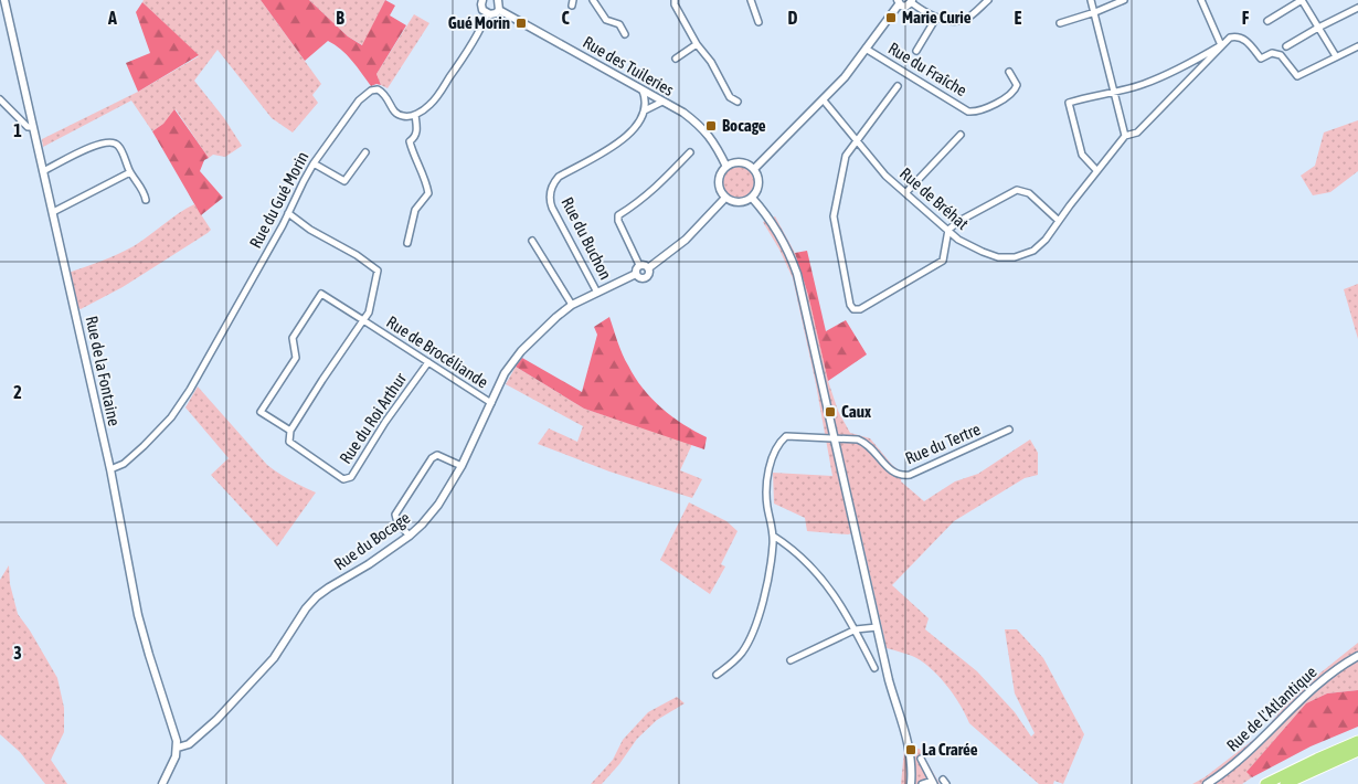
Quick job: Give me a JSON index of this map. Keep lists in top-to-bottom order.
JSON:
{
  "streets": {
    "street": [
      "Rue des Tuileries",
      "Rue du Fraîche",
      "Rue de Bréhat",
      "Rue du Gué Morin",
      "Rue du Buchon",
      "Rue de Brocéliande",
      "Rue de la Fontaine",
      "Rue du Roi Arthur",
      "Rue du Tertre",
      "Rue du Bocage",
      "Rue de l'Atlantique"
    ]
  },
  "crossings": [
    ["Rue des Tuileries", "Rue du Buchon"],
    ["Rue du Gué Morin", "Rue de Brocéliande"],
    ["Rue du Gué Morin", "Rue de la Fontaine"],
    ["Rue du Buchon", "Rue du Bocage"],
    ["Rue de Brocéliande", "Rue du Roi Arthur"],
    ["Rue de Brocéliande", "Rue du Bocage"],
    ["Rue de la Fontaine", "Rue du Bocage"]
  ],
  "places": {
    "transit": [
      "Marie Curie",
      "Gué Morin",
      "Bocage",
      "Caux",
      "La Crarée"
    ]
  },
  "grid": {
    "columns": [
      "A",
      "B",
      "C",
      "D",
      "E",
      "F"
    ],
    "rows": ["1", "2", "3"]
  }
}
